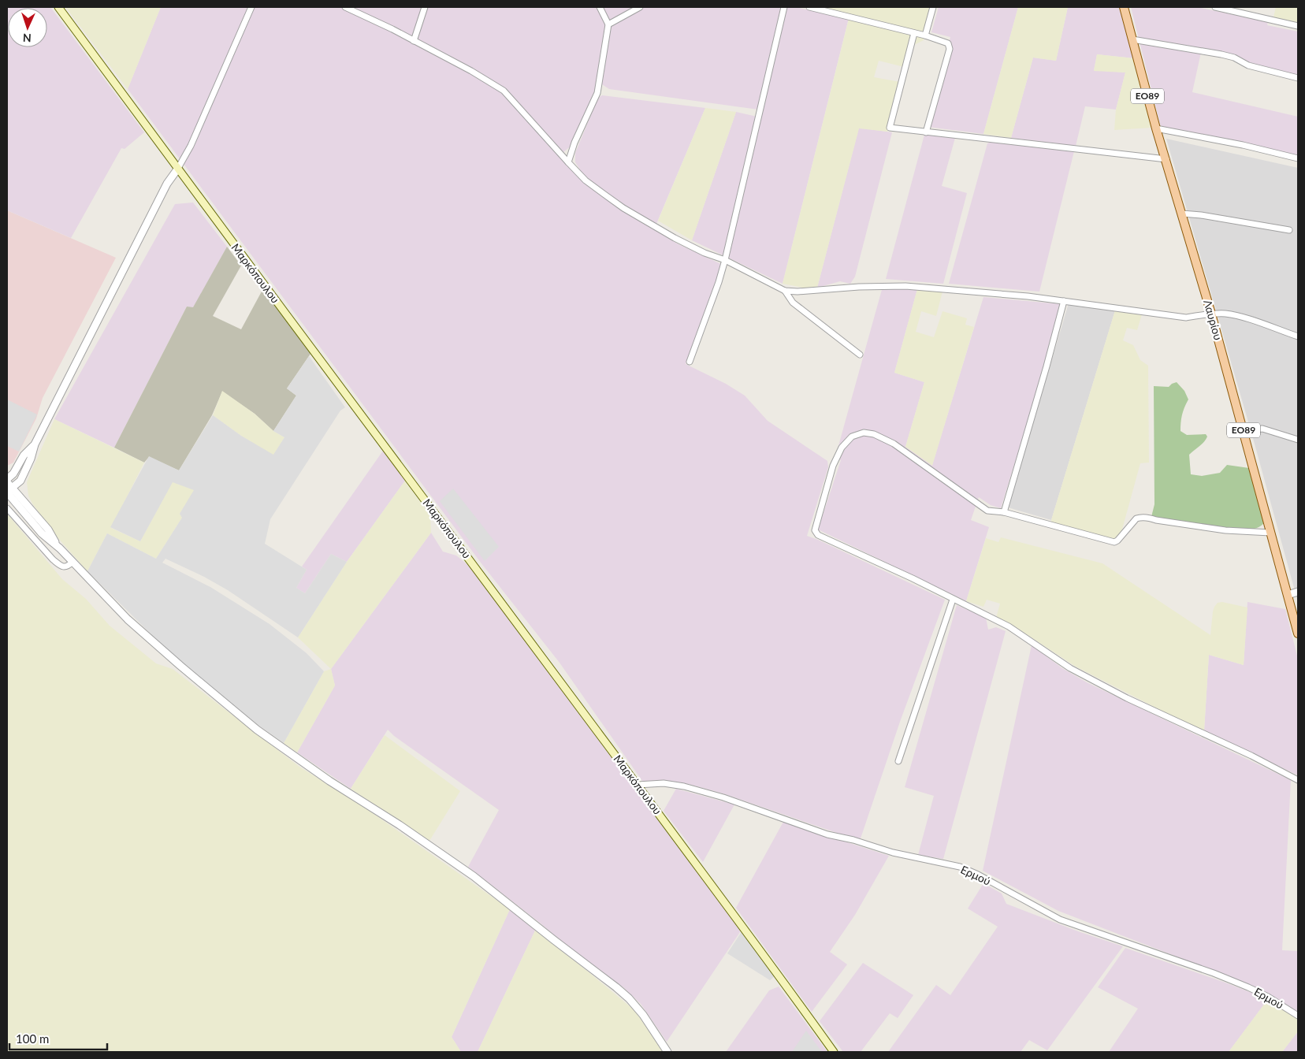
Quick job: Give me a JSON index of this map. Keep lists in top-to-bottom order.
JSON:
{
  "streets": {
    "main road": ["ΕΟ89", "Μαρκόπουλου", "Λαυρίου"],
    "street": ["Ερμού"]
  },
  "crossings": [
    ["Μαρκόπουλου", "Ερμού"]
  ],
  "scale_bar": "100 m",
  "north": "bottom"
}
